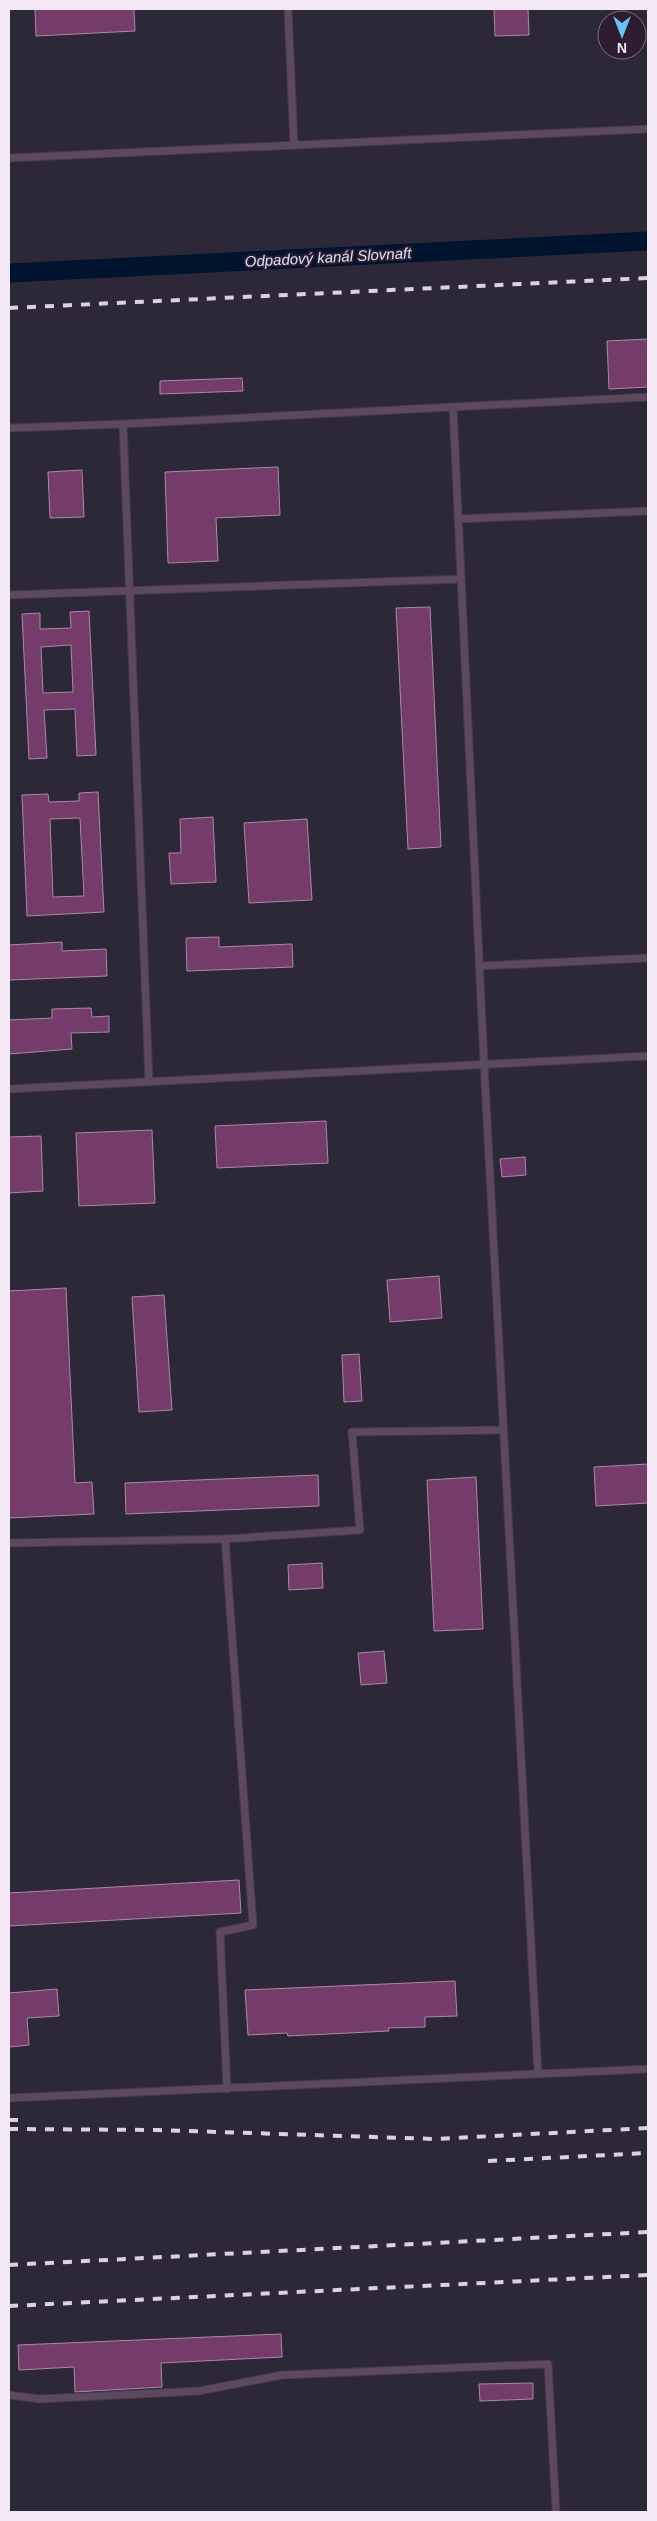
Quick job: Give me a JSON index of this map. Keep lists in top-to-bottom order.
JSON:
{
  "water": ["Odpadový kanál Slovnaft"],
  "north": "bottom"
}
